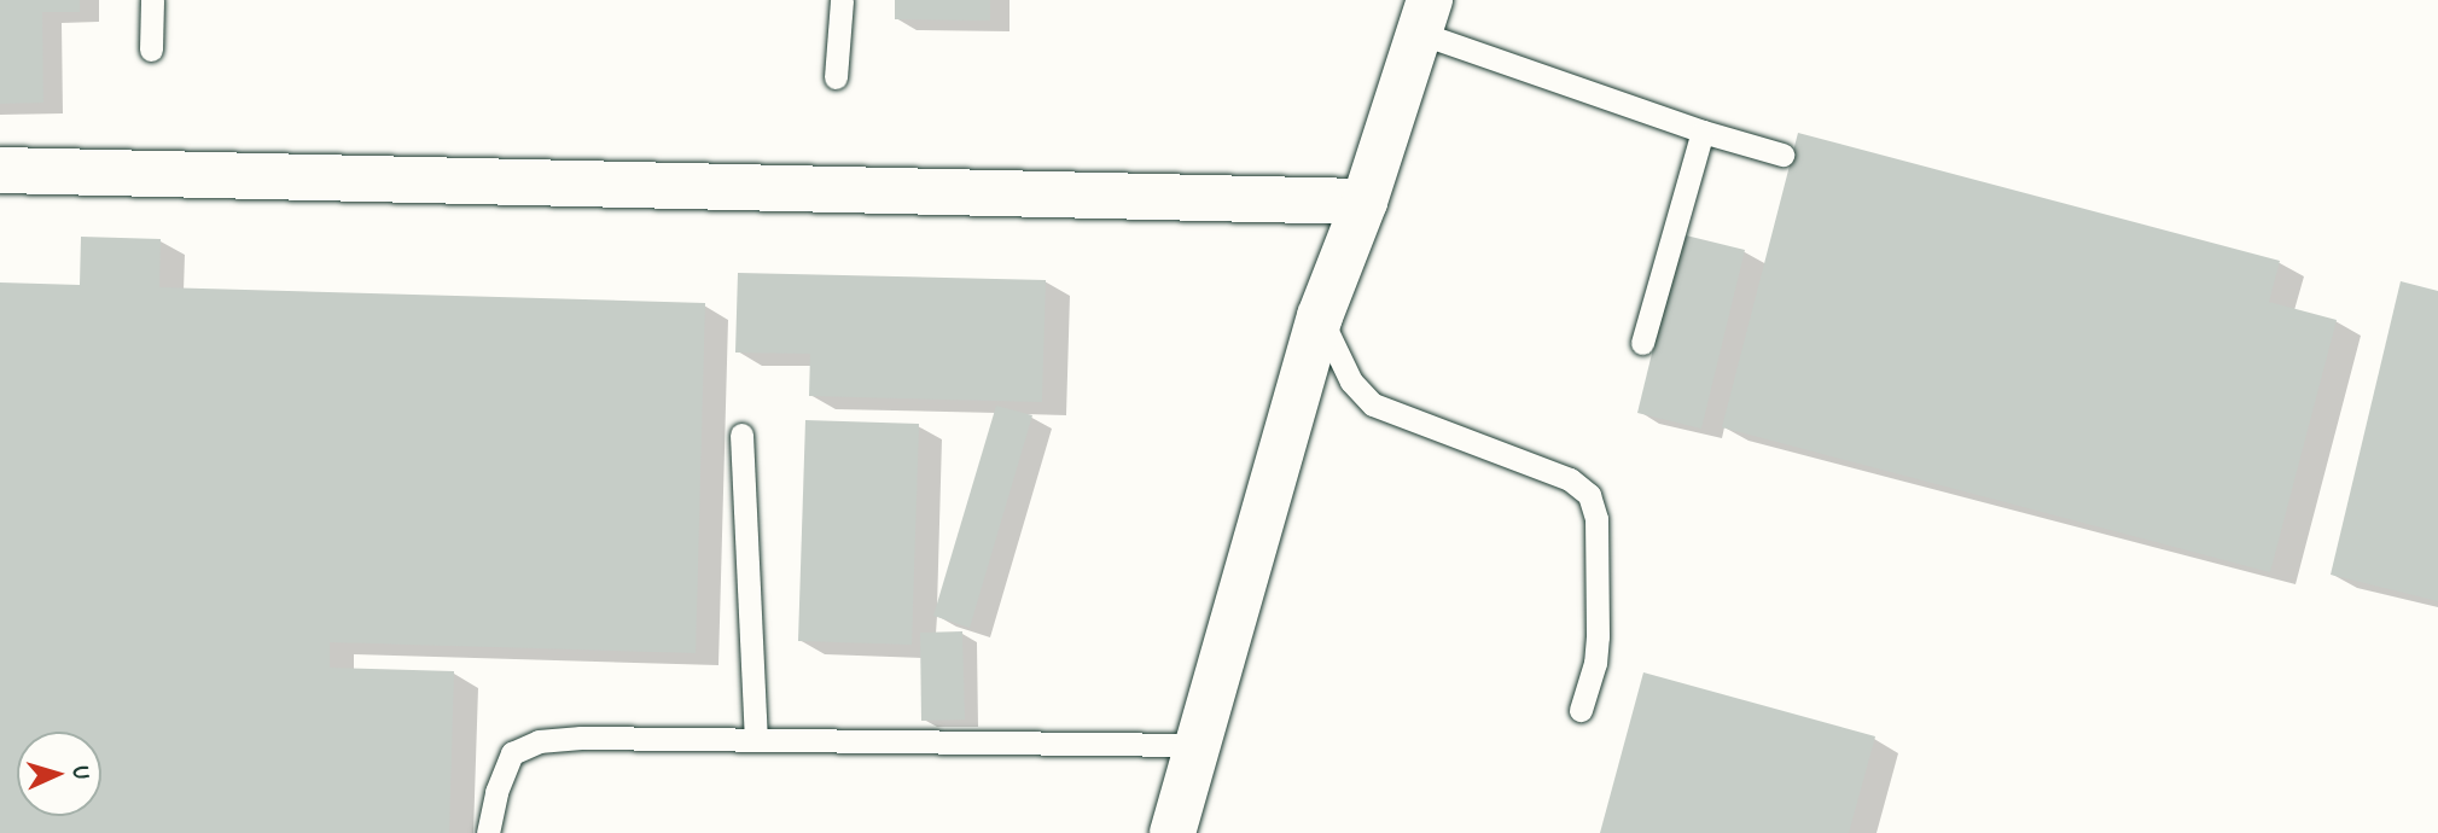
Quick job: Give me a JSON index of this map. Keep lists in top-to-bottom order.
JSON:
{
  "north": "right"
}
